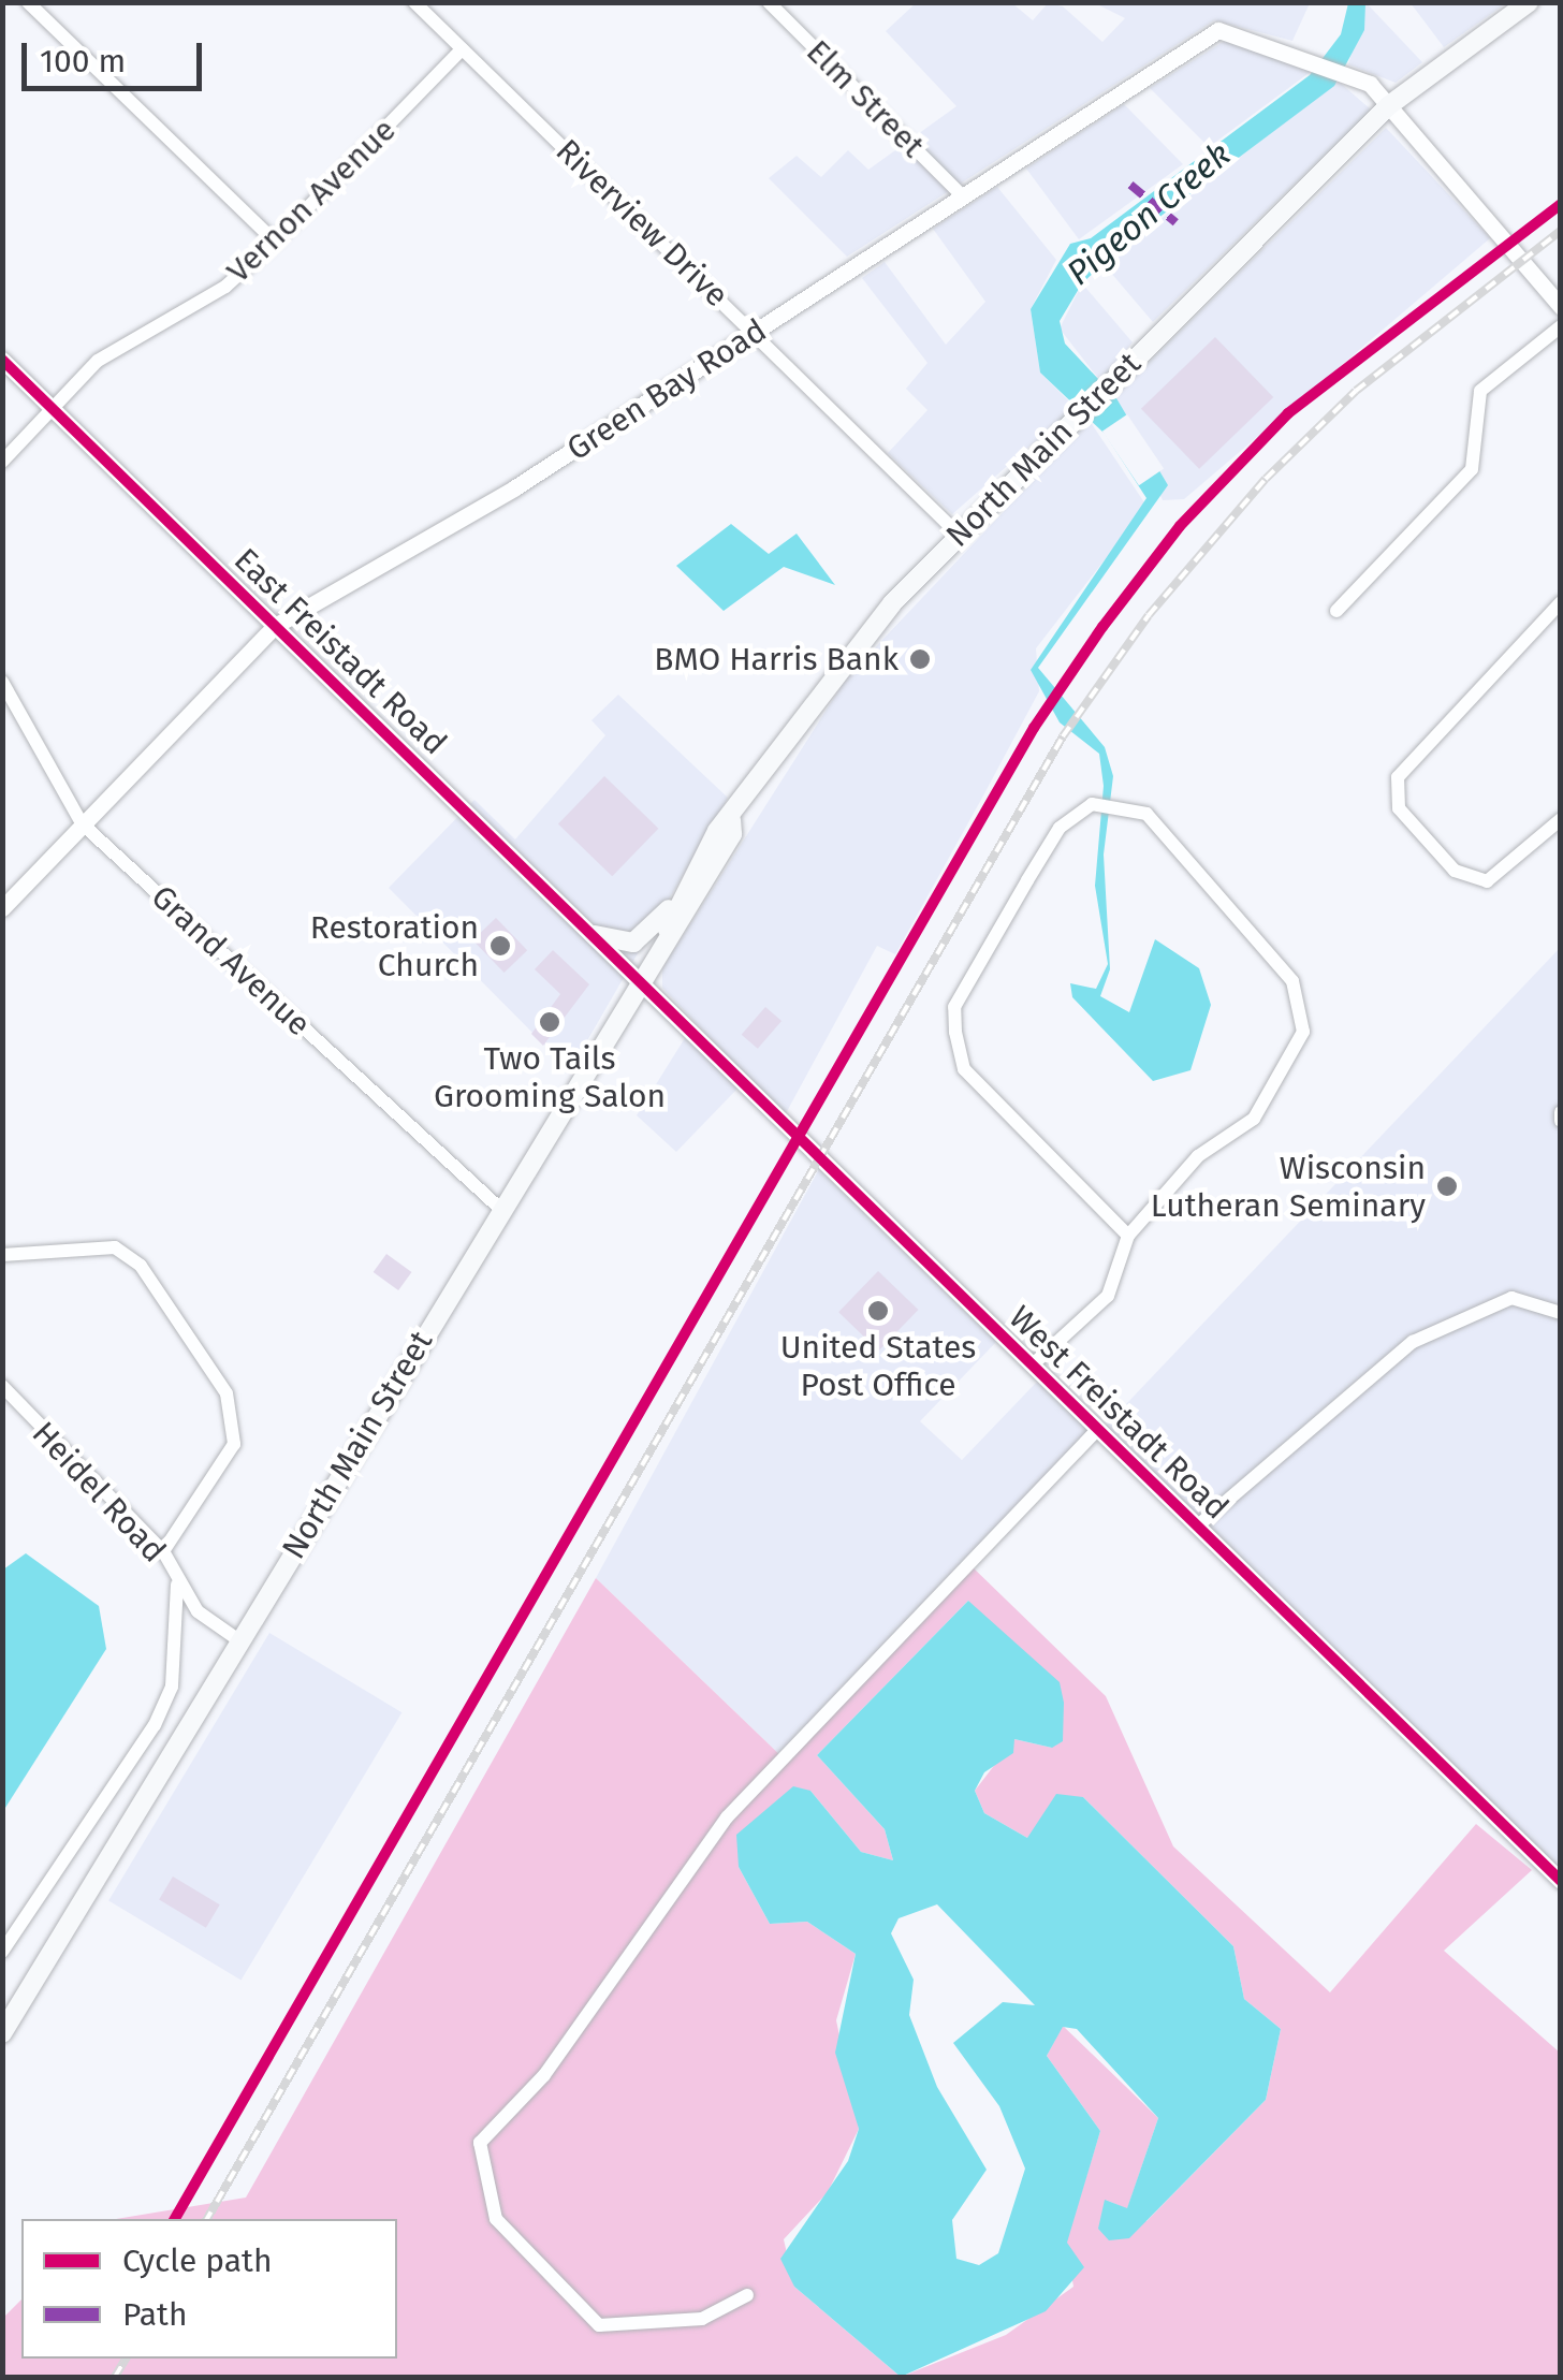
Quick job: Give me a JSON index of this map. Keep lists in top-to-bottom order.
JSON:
{
  "streets": {
    "main road": ["North Main Street"],
    "street": [
      "Elm Street",
      "Vernon Avenue",
      "Riverview Drive",
      "Green Bay Road",
      "East Freistadt Road",
      "Grand Avenue",
      "West Freistadt Road",
      "Heidel Road"
    ]
  },
  "crossings": [
    ["Elm Street", "Green Bay Road"],
    ["Vernon Avenue", "Riverview Drive"],
    ["Vernon Avenue", "East Freistadt Road"],
    ["Riverview Drive", "Green Bay Road"],
    ["Riverview Drive", "North Main Street"],
    ["Green Bay Road", "North Main Street"],
    ["Green Bay Road", "East Freistadt Road"],
    ["Green Bay Road", "Grand Avenue"],
    ["North Main Street", "East Freistadt Road"],
    ["North Main Street", "Grand Avenue"],
    ["North Main Street", "West Freistadt Road"],
    ["North Main Street", "Heidel Road"],
    ["East Freistadt Road", "West Freistadt Road"]
  ],
  "water": ["Pigeon Creek"],
  "places": [
    "BMO Harris Bank",
    "Restoration Church",
    "Two Tails Grooming Salon",
    "Wisconsin Lutheran Seminary",
    "United States Post Office"
  ],
  "legend": ["Cycle path", "Path"],
  "scale_bar": "100 m"
}
